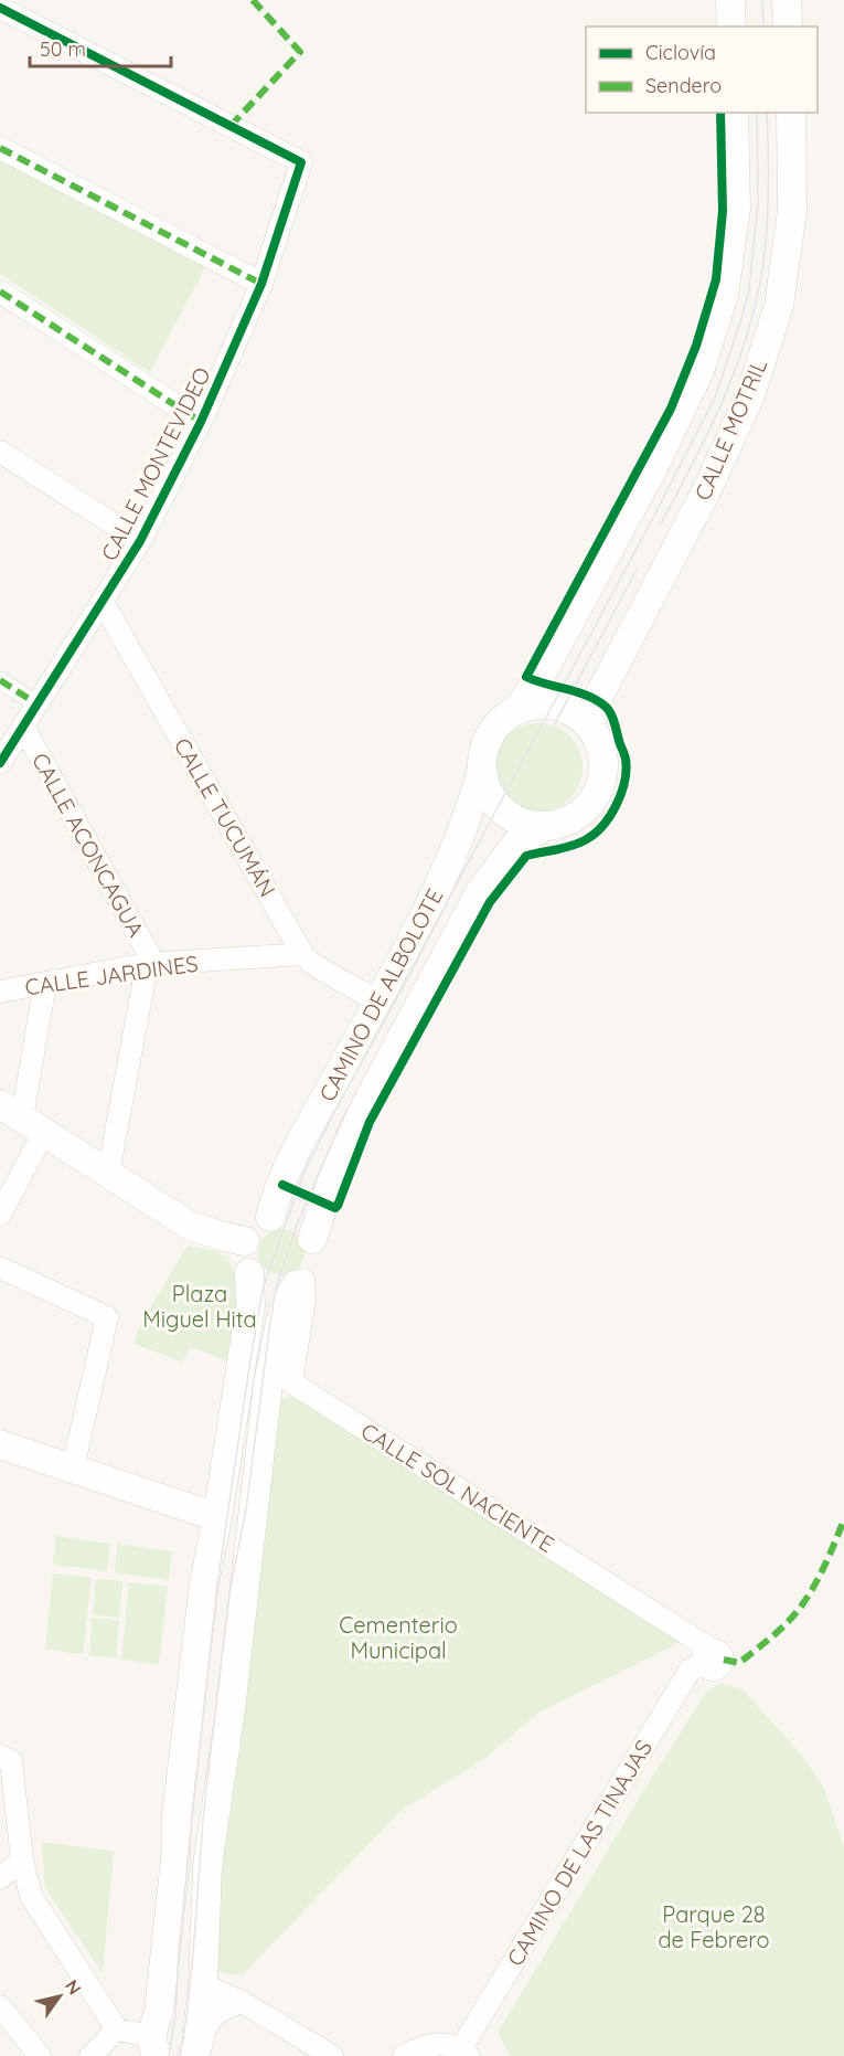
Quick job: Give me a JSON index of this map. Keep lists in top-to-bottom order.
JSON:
{
  "streets": {
    "street": [
      "CALLE MOTRIL",
      "CALLE MONTEVIDEO",
      "CALLE TUCUMÁN",
      "CALLE ACONCAGUA",
      "CALLE JARDINES",
      "CAMINO DE ALBOLOTE",
      "CALLE SOL NACIENTE",
      "CAMINO DE LAS TINAJAS"
    ]
  },
  "crossings": [
    ["CALLE MOTRIL", "CAMINO DE ALBOLOTE"],
    ["CALLE MONTEVIDEO", "CALLE TUCUMÁN"],
    ["CALLE MONTEVIDEO", "CALLE ACONCAGUA"],
    ["CALLE TUCUMÁN", "CALLE JARDINES"],
    ["CALLE TUCUMÁN", "CAMINO DE ALBOLOTE"],
    ["CALLE ACONCAGUA", "CALLE JARDINES"],
    ["CAMINO DE ALBOLOTE", "CALLE SOL NACIENTE"],
    ["CALLE SOL NACIENTE", "CAMINO DE LAS TINAJAS"]
  ],
  "parks": ["Plaza Miguel Hita", "Cementerio Municipal", "Parque 28 de Febrero"],
  "legend": ["Ciclovía", "Sendero"],
  "scale_bar": "50 m",
  "north": "top right"
}
